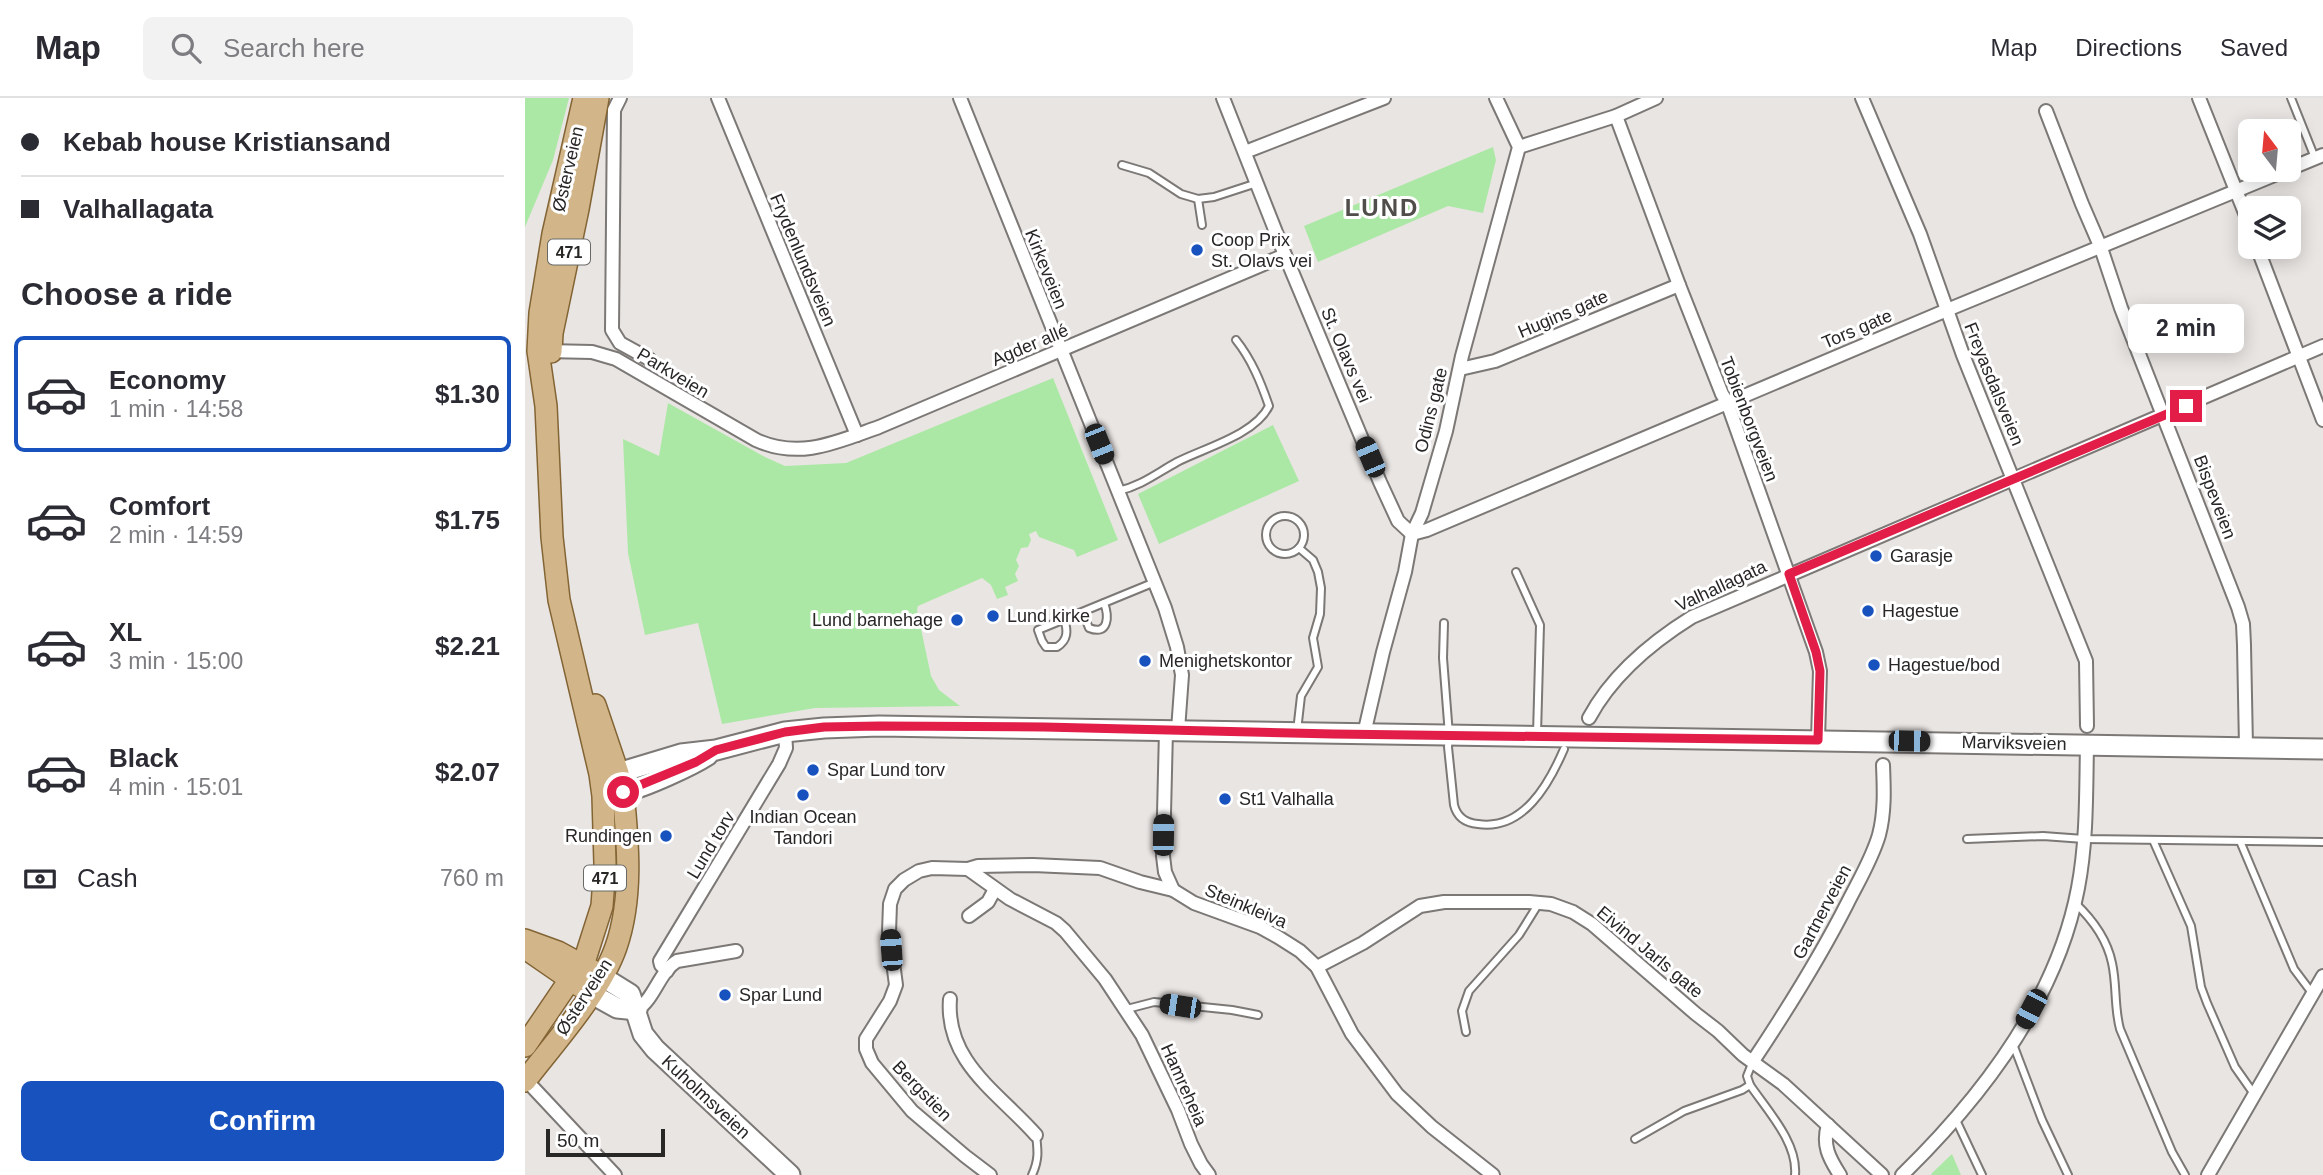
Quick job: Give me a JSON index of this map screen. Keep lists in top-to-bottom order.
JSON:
{
  "streets": {
    "main road": [
      "Østerveien",
      "471",
      "Marviksveien",
      "Kuholmsveien"
    ],
    "street": [
      "Frydenlundsveien",
      "Kirkeveien",
      "Hugins gate",
      "Tors gate",
      "Agder allé",
      "St. Olavs vei",
      "Parkveien",
      "Freyasdalsveien",
      "Odins gate",
      "Tobienborgveien",
      "Bispeveien",
      "Valhallagata",
      "Lund torv",
      "Steinkleiva",
      "Gartnerveien",
      "Eivind Jarls gate",
      "Hamreheia",
      "Bergstien"
    ]
  },
  "crossings": [
    ["Østerveien", "Parkveien"],
    ["Østerveien", "Marviksveien"],
    ["Frydenlundsveien", "Agder allé"],
    ["Kirkeveien", "Agder allé"],
    ["Kirkeveien", "Marviksveien"],
    ["Hugins gate", "Odins gate"],
    ["Hugins gate", "Tobienborgveien"],
    ["Tors gate", "St. Olavs vei"],
    ["Tors gate", "Freyasdalsveien"],
    ["Tors gate", "Odins gate"],
    ["Tors gate", "Tobienborgveien"],
    ["Tors gate", "Bispeveien"],
    ["Agder allé", "St. Olavs vei"],
    ["Agder allé", "Parkveien"],
    ["St. Olavs vei", "Odins gate"],
    ["Freyasdalsveien", "Valhallagata"],
    ["Freyasdalsveien", "Marviksveien"],
    ["Odins gate", "Marviksveien"],
    ["Tobienborgveien", "Valhallagata"],
    ["Tobienborgveien", "Marviksveien"],
    ["Bispeveien", "Valhallagata"],
    ["Bispeveien", "Marviksveien"],
    ["Marviksveien", "Lund torv"],
    ["Steinkleiva", "Eivind Jarls gate"],
    ["Steinkleiva", "Hamreheia"],
    ["Steinkleiva", "Bergstien"],
    ["Gartnerveien", "Eivind Jarls gate"]
  ],
  "districts": ["LUND"],
  "places": [
    "Coop Prix St. Olavs vei",
    "Garasje",
    "Hagestue",
    "Lund kirke",
    "Lund barnehage",
    "Menighetskontor",
    "Hagestue/bod",
    "Spar Lund torv",
    "Indian Ocean Tandori",
    "St1 Valhalla",
    "Rundingen",
    "Spar Lund"
  ],
  "scale_bar": "50 m",
  "north": "top",
  "page": {
    "header": "Map",
    "search": "Search here",
    "nav": ["Map", "Directions", "Saved"],
    "banner": ["Kebab house Kristiansand", "Valhallagata"],
    "heading": "Choose a ride",
    "bubble": "2 min",
    "list": [
      {
        "name": "Economy",
        "note": "1 min · 14:58",
        "value": "$1.30"
      },
      {
        "name": "Comfort",
        "note": "2 min · 14:59",
        "value": "$1.75"
      },
      {
        "name": "XL",
        "note": "3 min · 15:00",
        "value": "$2.21"
      },
      {
        "name": "Black",
        "note": "4 min · 15:01",
        "value": "$2.07"
      }
    ],
    "pay": ["Cash", "760 m"],
    "buttons": "Confirm",
    "scale": "50 m"
  }
}
